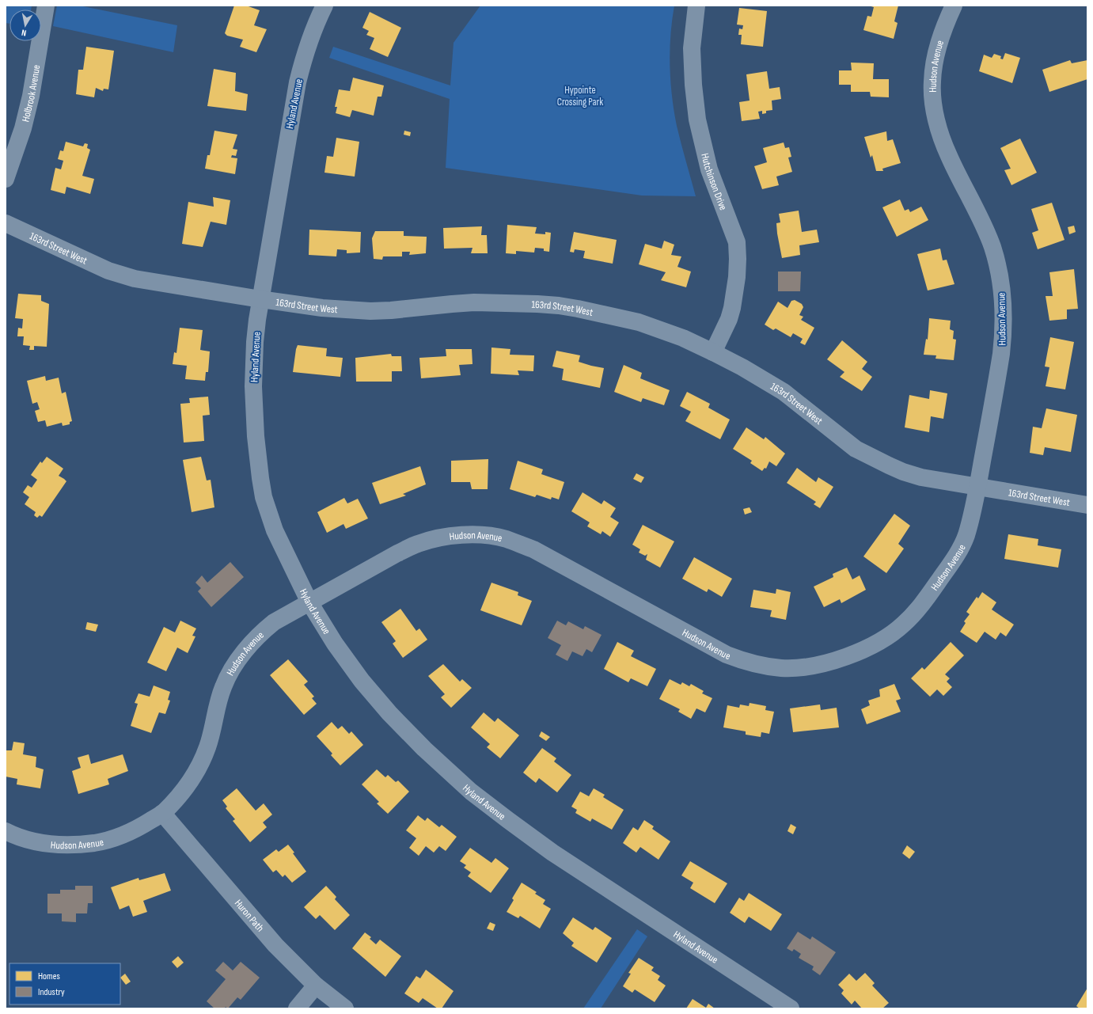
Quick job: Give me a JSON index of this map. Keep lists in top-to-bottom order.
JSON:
{
  "streets": {
    "street": [
      "Hudson Avenue",
      "Holbrook Avenue",
      "Hyland Avenue",
      "Hutchinson Drive",
      "163rd Street West",
      "Huron Path"
    ]
  },
  "crossings": [
    ["Hudson Avenue", "Hyland Avenue"],
    ["Hudson Avenue", "163rd Street West"],
    ["Hudson Avenue", "Huron Path"],
    ["Hyland Avenue", "163rd Street West"],
    ["Hutchinson Drive", "163rd Street West"]
  ],
  "parks": ["Hypointe Crossing Park"],
  "legend": ["Homes", "Industry"],
  "north": "bottom"
}
